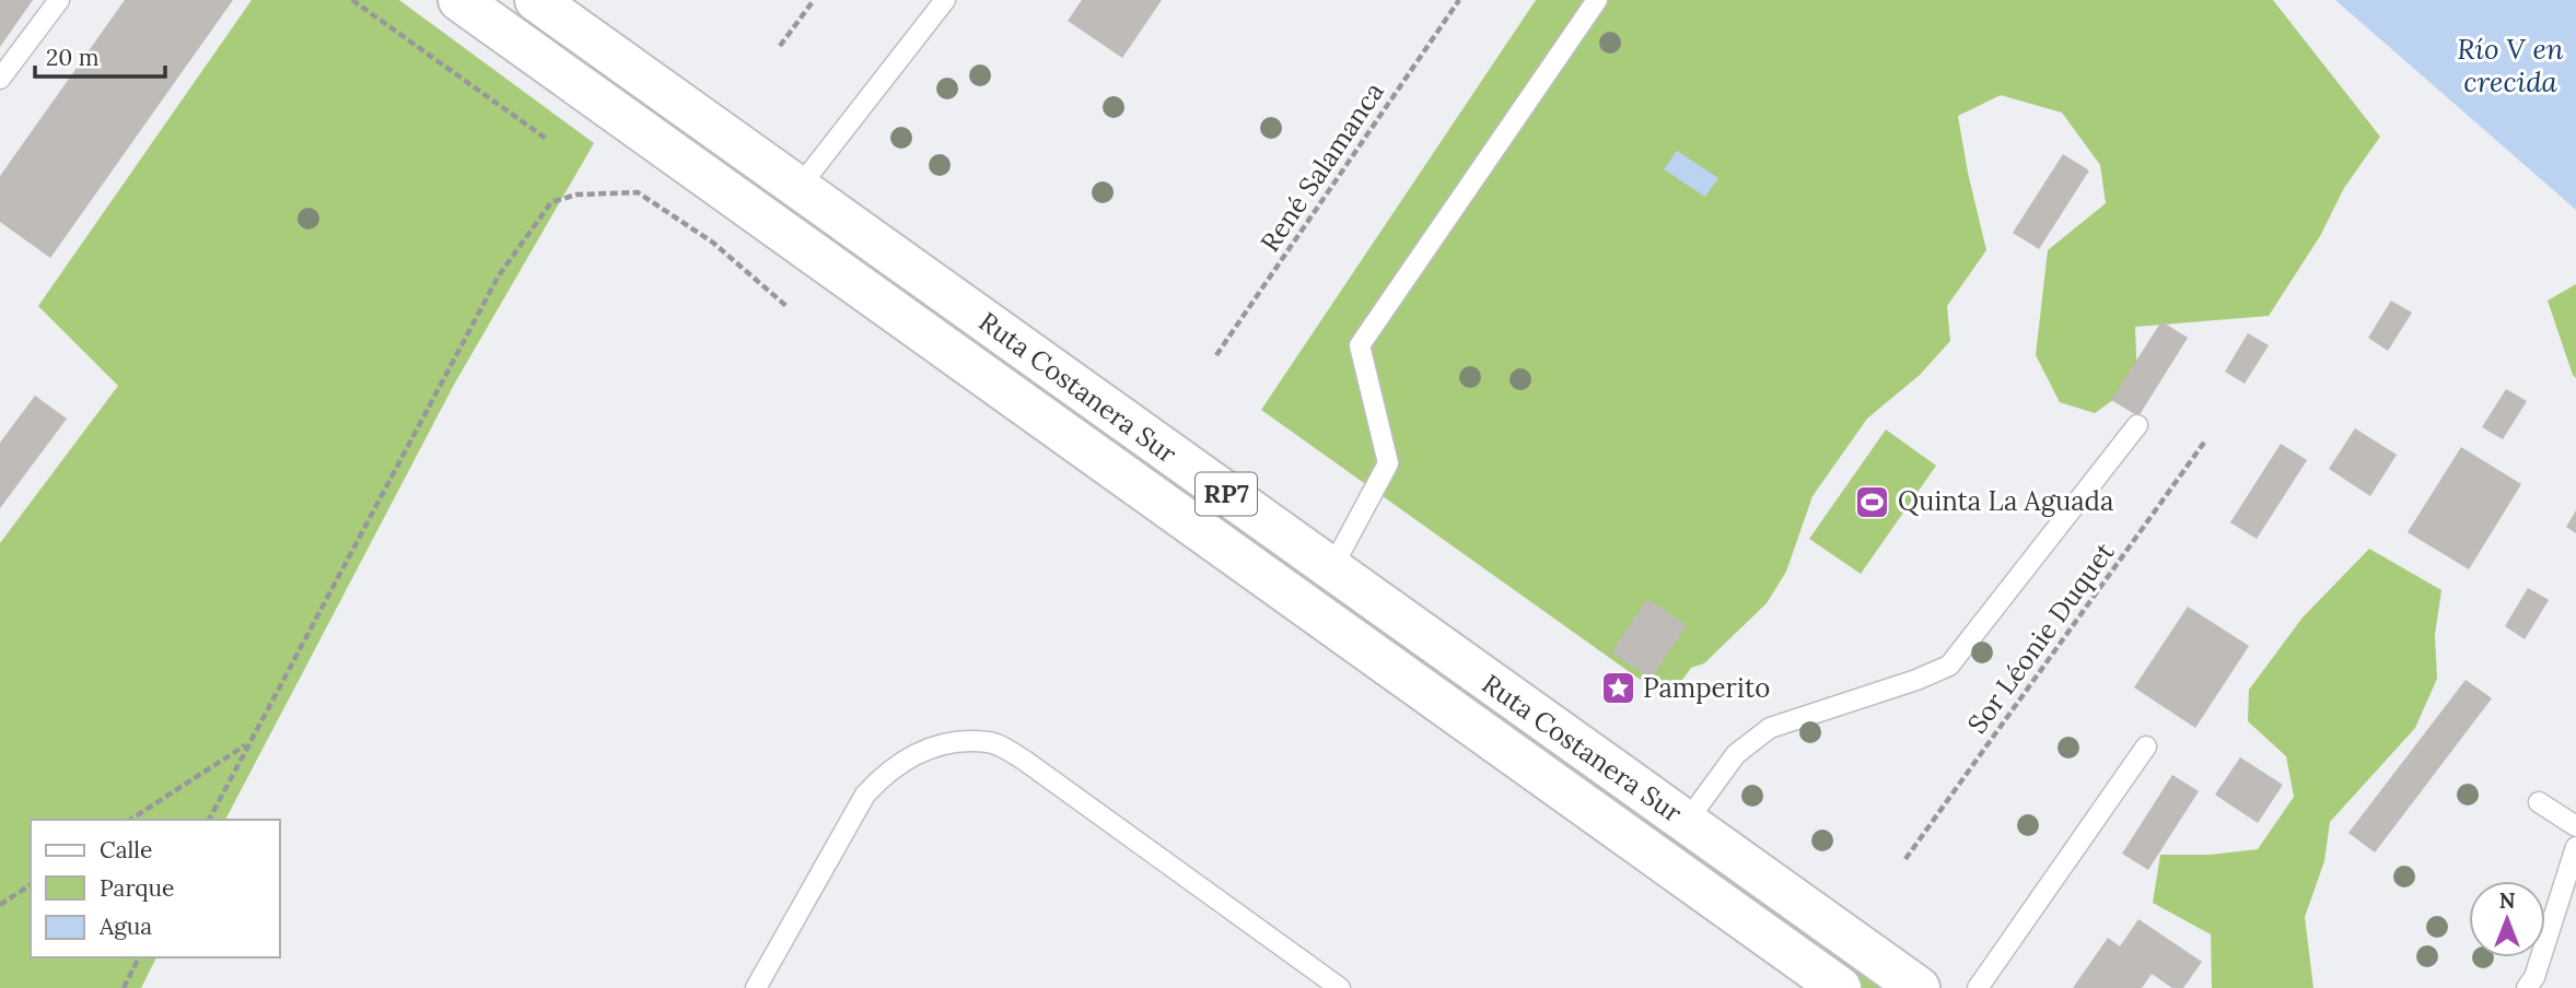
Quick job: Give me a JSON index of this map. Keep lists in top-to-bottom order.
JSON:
{
  "streets": {
    "main road": ["Ruta Costanera Sur", "RP7"],
    "path": ["René Salamanca", "Sor Léonie Duquet"]
  },
  "water": ["Río V en crecida"],
  "places": {
    "sports": ["Quinta La Aguada"],
    "place": ["Pamperito"]
  },
  "legend": ["Calle", "Parque", "Agua"],
  "scale_bar": "20 m",
  "north": "top"
}
